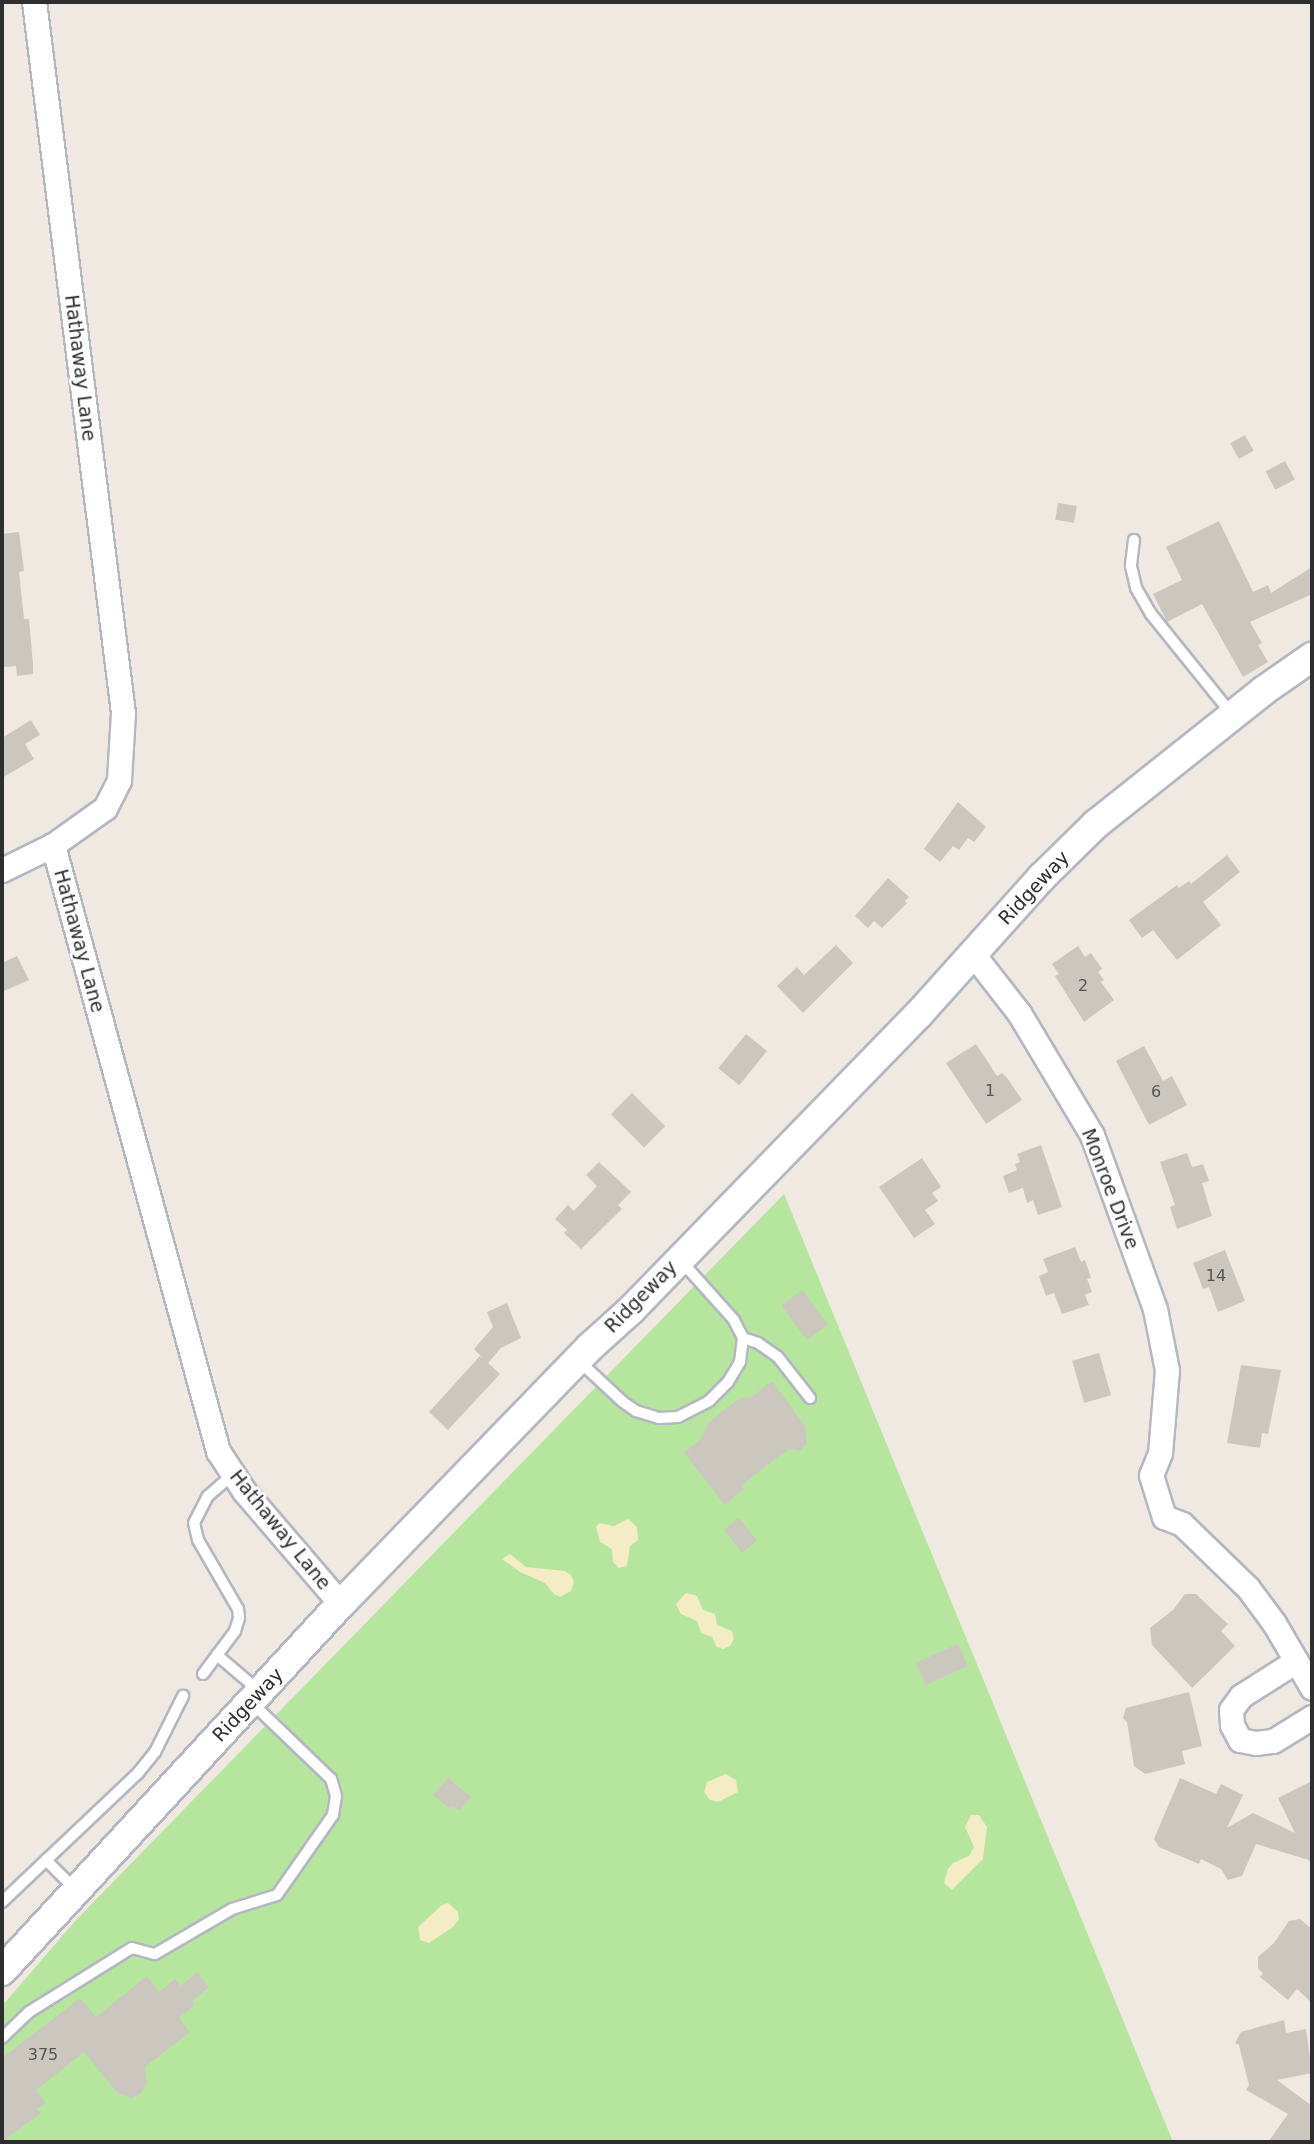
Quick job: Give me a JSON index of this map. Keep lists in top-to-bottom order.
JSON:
{
  "streets": {
    "street": ["Hathaway Lane", "Ridgeway", "Monroe Drive"]
  },
  "crossings": [
    ["Hathaway Lane", "Ridgeway"],
    ["Ridgeway", "Monroe Drive"]
  ],
  "house_numbers": [
    "2",
    "1",
    "6",
    "14",
    "375"
  ]
}
